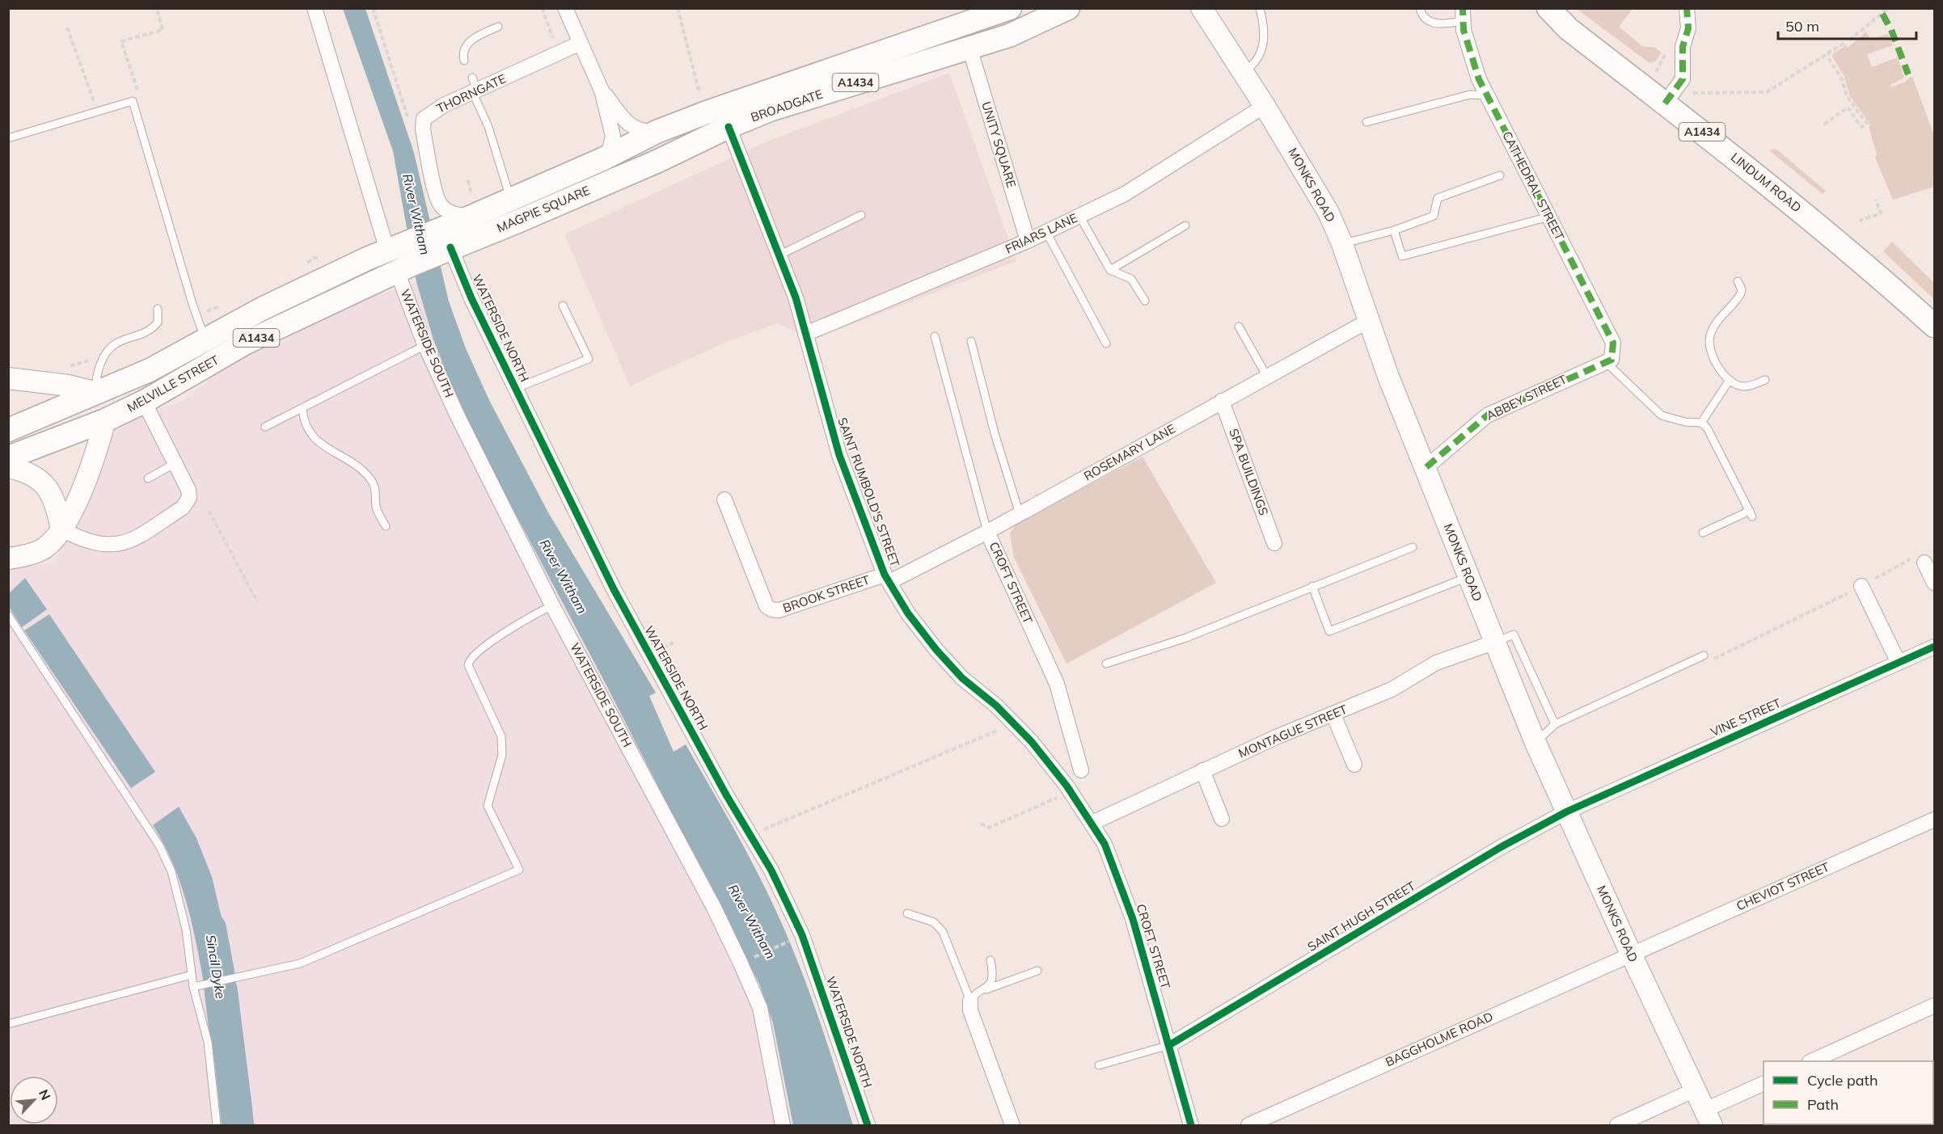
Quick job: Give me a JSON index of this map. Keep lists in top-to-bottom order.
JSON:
{
  "streets": {
    "main road": [
      "A1434",
      "BROADGATE",
      "LINDUM ROAD",
      "MONKS ROAD",
      "MAGPIE SQUARE",
      "MELVILLE STREET"
    ],
    "street": [
      "THORNGATE",
      "UNITY SQUARE",
      "CATHEDRAL STREET",
      "FRIARS LANE",
      "WATERSIDE NORTH",
      "WATERSIDE SOUTH",
      "ABBEY STREET",
      "ROSEMARY LANE",
      "SPA BUILDINGS",
      "SAINT RUMBOLD'S STREET",
      "CROFT STREET",
      "BROOK STREET",
      "VINE STREET",
      "MONTAGUE STREET",
      "CHEVIOT STREET",
      "SAINT HUGH STREET",
      "BAGGHOLME ROAD"
    ]
  },
  "crossings": [
    ["A1434", "MAGPIE SQUARE"],
    ["A1434", "WATERSIDE NORTH"],
    ["A1434", "WATERSIDE SOUTH"],
    ["A1434", "MELVILLE STREET"],
    ["THORNGATE", "MAGPIE SQUARE"],
    ["BROADGATE", "UNITY SQUARE"],
    ["BROADGATE", "MAGPIE SQUARE"],
    ["BROADGATE", "SAINT RUMBOLD'S STREET"],
    ["UNITY SQUARE", "FRIARS LANE"],
    ["MONKS ROAD", "FRIARS LANE"],
    ["MONKS ROAD", "ABBEY STREET"],
    ["MONKS ROAD", "ROSEMARY LANE"],
    ["MONKS ROAD", "VINE STREET"],
    ["MONKS ROAD", "MONTAGUE STREET"],
    ["MONKS ROAD", "CHEVIOT STREET"],
    ["MONKS ROAD", "SAINT HUGH STREET"],
    ["MONKS ROAD", "BAGGHOLME ROAD"],
    ["CATHEDRAL STREET", "ABBEY STREET"],
    ["MAGPIE SQUARE", "WATERSIDE NORTH"],
    ["FRIARS LANE", "SAINT RUMBOLD'S STREET"],
    ["WATERSIDE SOUTH", "MELVILLE STREET"],
    ["ROSEMARY LANE", "SPA BUILDINGS"],
    ["ROSEMARY LANE", "SAINT RUMBOLD'S STREET"],
    ["ROSEMARY LANE", "CROFT STREET"],
    ["ROSEMARY LANE", "BROOK STREET"],
    ["SAINT RUMBOLD'S STREET", "CROFT STREET"],
    ["SAINT RUMBOLD'S STREET", "BROOK STREET"],
    ["CROFT STREET", "MONTAGUE STREET"],
    ["CROFT STREET", "SAINT HUGH STREET"],
    ["VINE STREET", "SAINT HUGH STREET"],
    ["CHEVIOT STREET", "BAGGHOLME ROAD"]
  ],
  "water": ["River Witham", "Sincil Dyke"],
  "legend": ["Cycle path", "Path"],
  "scale_bar": "50 m",
  "north": "top right"
}
